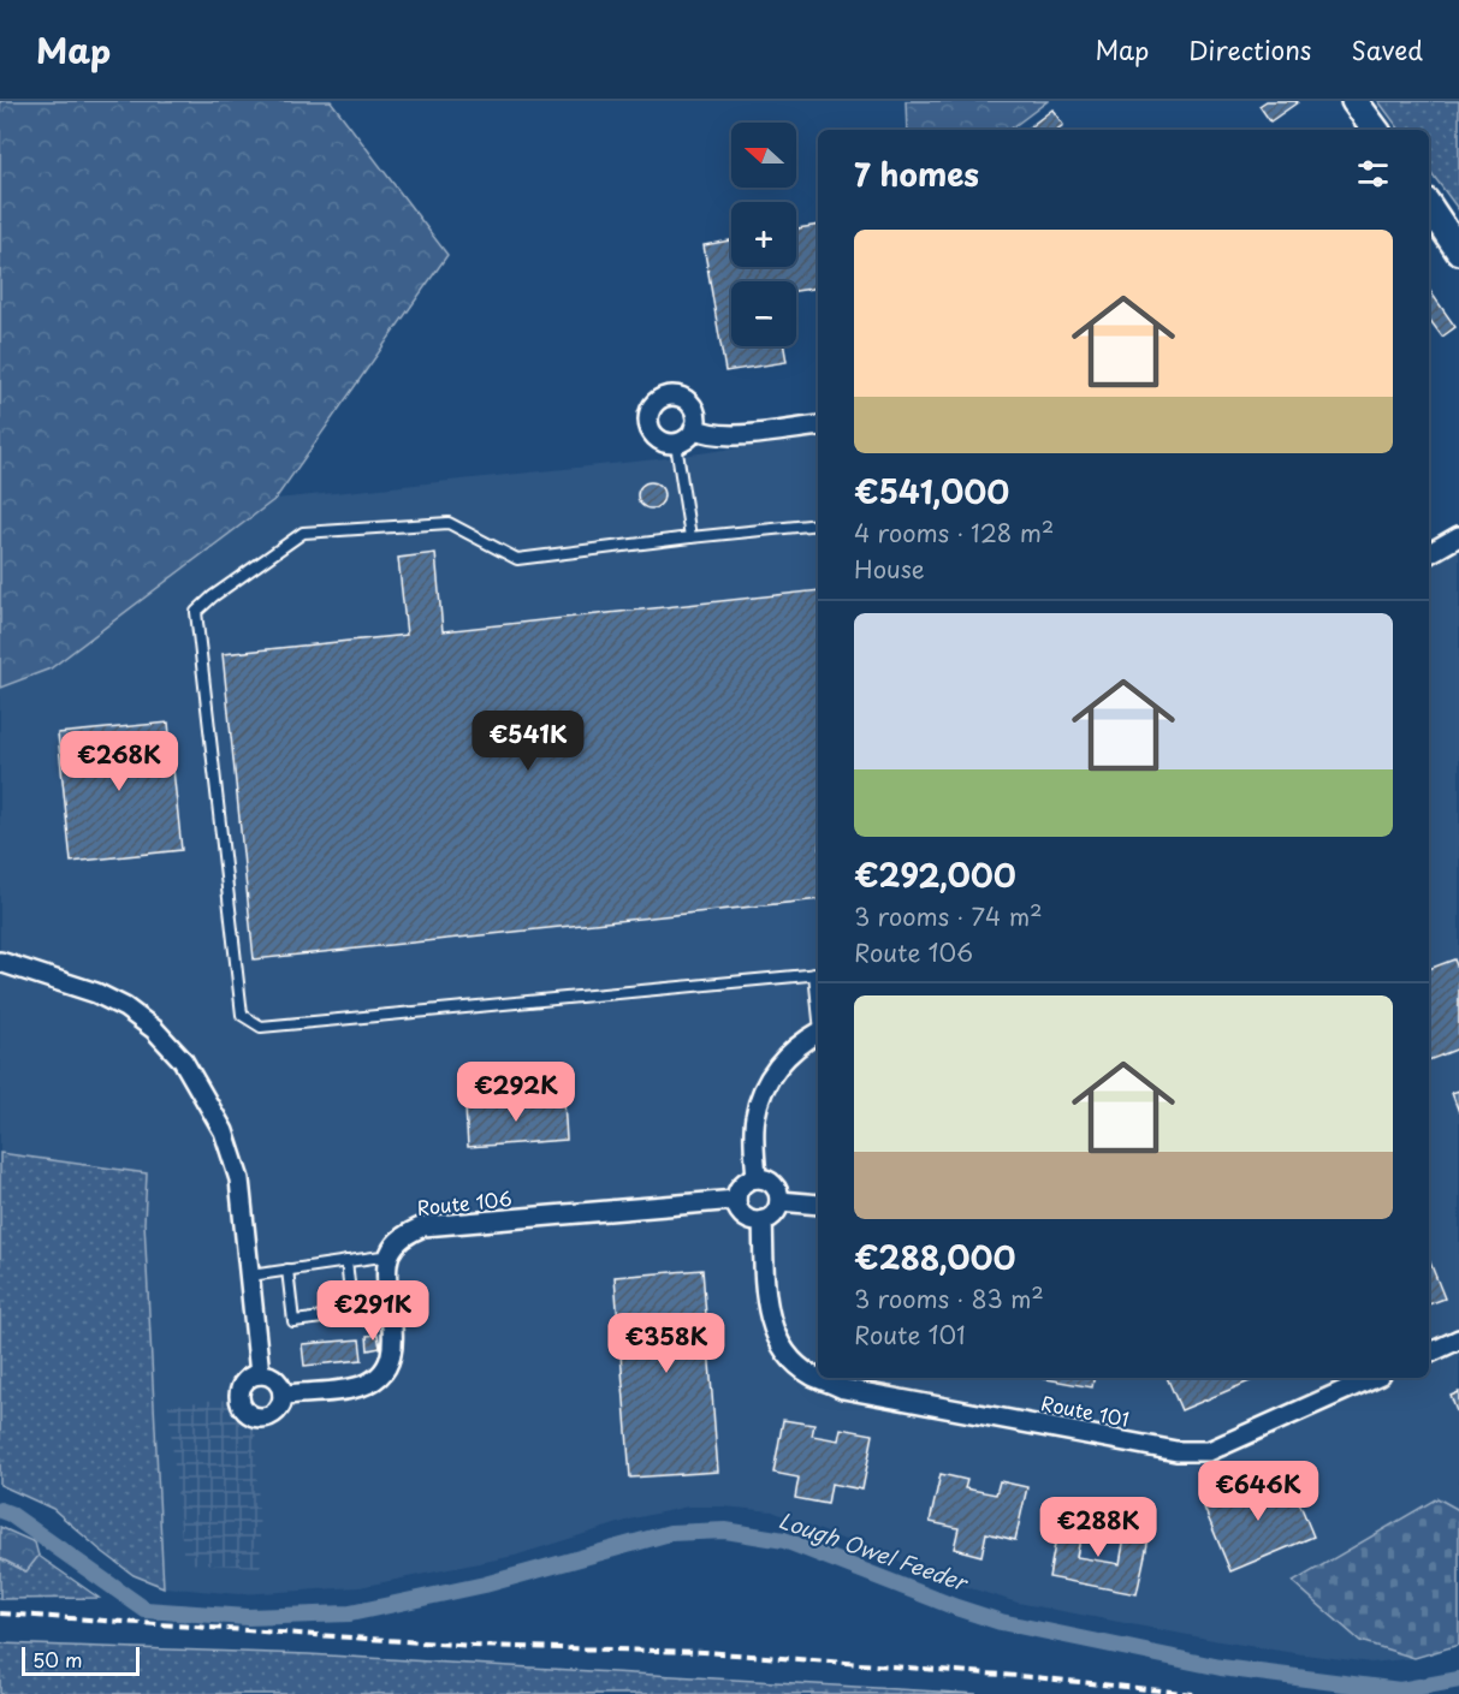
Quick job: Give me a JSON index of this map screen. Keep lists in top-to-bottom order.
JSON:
{
  "streets": {
    "street": ["Route 106", "Route 101"]
  },
  "crossings": [
    ["Route 106", "Route 101"]
  ],
  "water": ["Lough Owel Feeder"],
  "scale_bar": "50 m",
  "north": "left",
  "page": {
    "header": "Map",
    "nav": ["Map", "Directions", "Saved"],
    "map_buttons": ["+", "−"],
    "heading": "7 homes",
    "list": [
      {
        "name": "€541,000",
        "note": "4 rooms · 128 m² · House"
      },
      {
        "name": "€292,000",
        "note": "3 rooms · 74 m² · Route 106"
      },
      {
        "name": "€288,000",
        "note": "3 rooms · 83 m² · Route 101"
      }
    ],
    "price": [
      "€541K",
      "€268K",
      "€292K",
      "€291K",
      "€358K",
      "€646K",
      "€288K"
    ],
    "scale": "50 m"
  }
}
